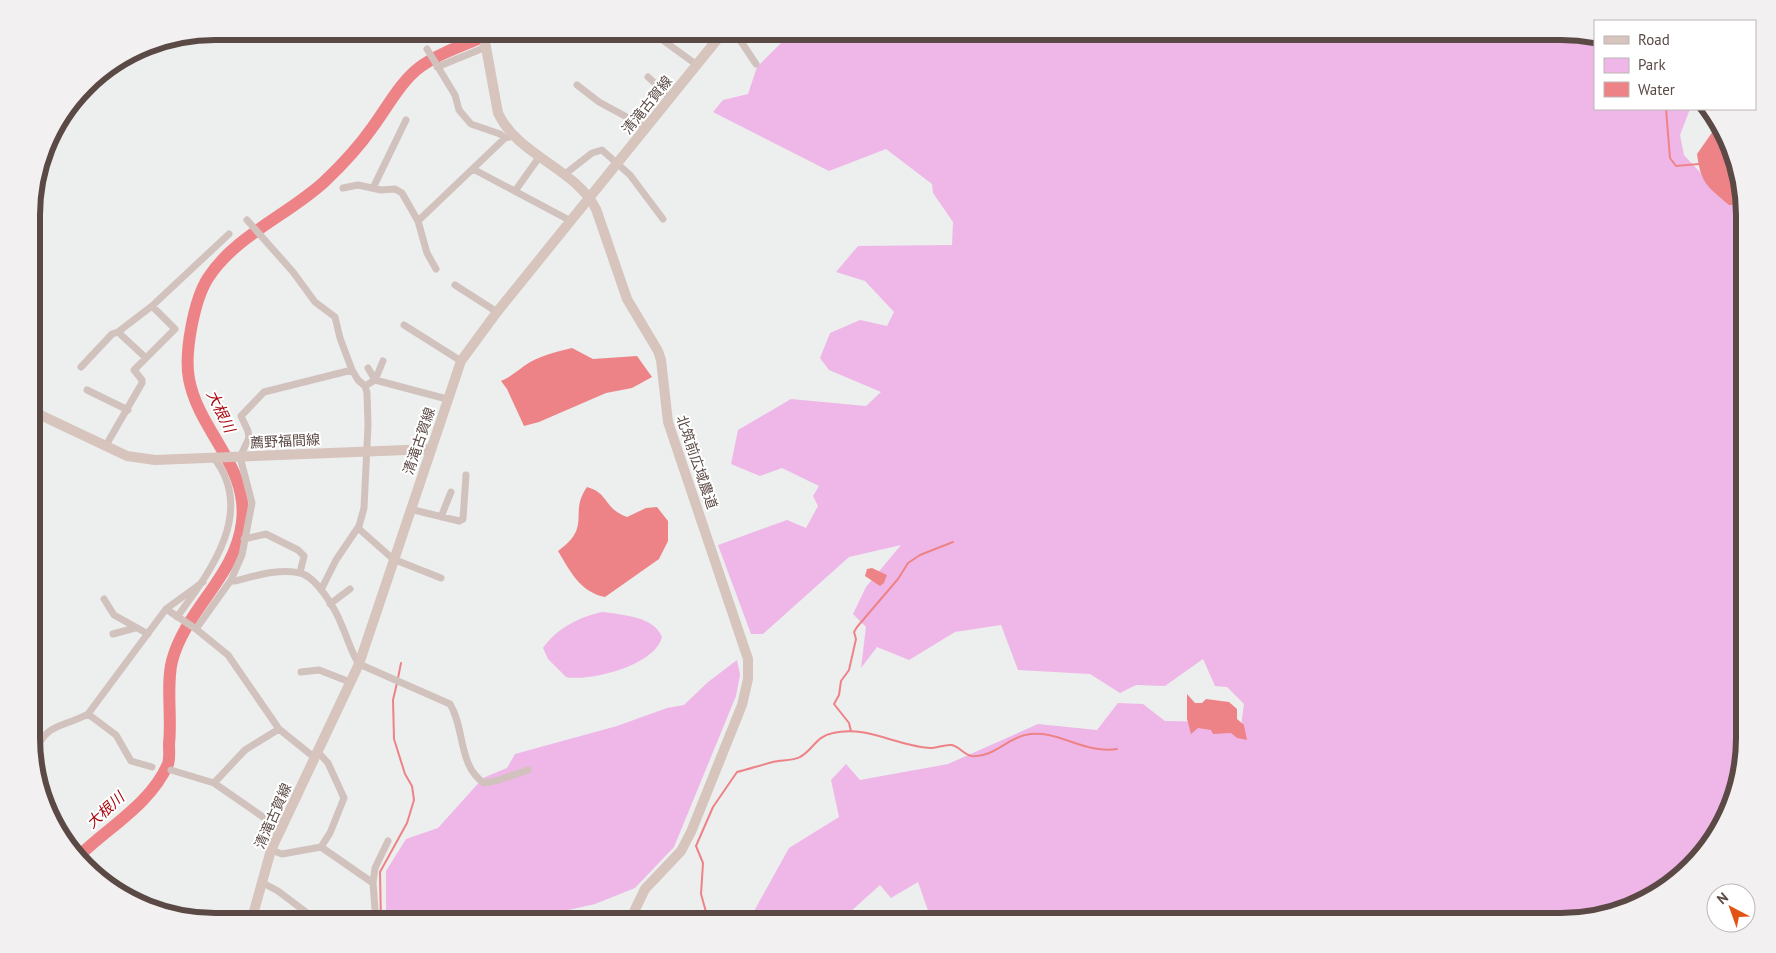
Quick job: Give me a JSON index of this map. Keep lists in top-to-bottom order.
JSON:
{
  "streets": {
    "main road": ["清滝古賀線", "薦野福間線", "北筑前広域農道"]
  },
  "crossings": [
    ["清滝古賀線", "薦野福間線"],
    ["清滝古賀線", "北筑前広域農道"]
  ],
  "water": ["大根川"],
  "legend": ["Road", "Park", "Water"],
  "north": "top left"
}
